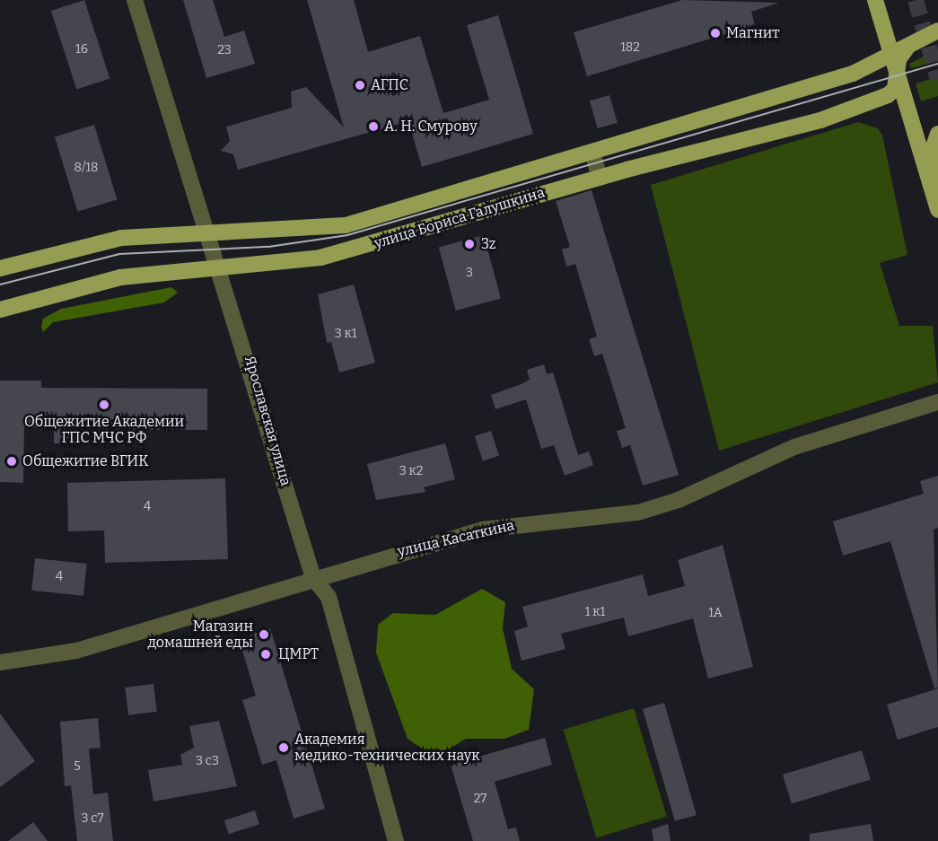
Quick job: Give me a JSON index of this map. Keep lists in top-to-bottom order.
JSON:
{
  "streets": {
    "main road": ["улица Бориса Галушкина"],
    "street": ["Ярославская улица", "улица Касаткина"]
  },
  "crossings": [
    ["улица Бориса Галушкина", "Ярославская улица"],
    ["Ярославская улица", "улица Касаткина"]
  ],
  "places": [
    "Магнит",
    "АГПС",
    "А. Н. Смурову",
    "3z",
    "Общежитие Академии ГПС МЧС РФ",
    "Общежитие ВГИК",
    "Магазин домашней еды",
    "ЦМРТ",
    "Академия медико-технических наук"
  ],
  "house_numbers": [
    "182",
    "16",
    "23",
    "8/18",
    "3",
    "3 к1",
    "3 к2",
    "4",
    "4",
    "1 к1",
    "1А",
    "3 с3",
    "5",
    "27",
    "3 с7"
  ]
}
